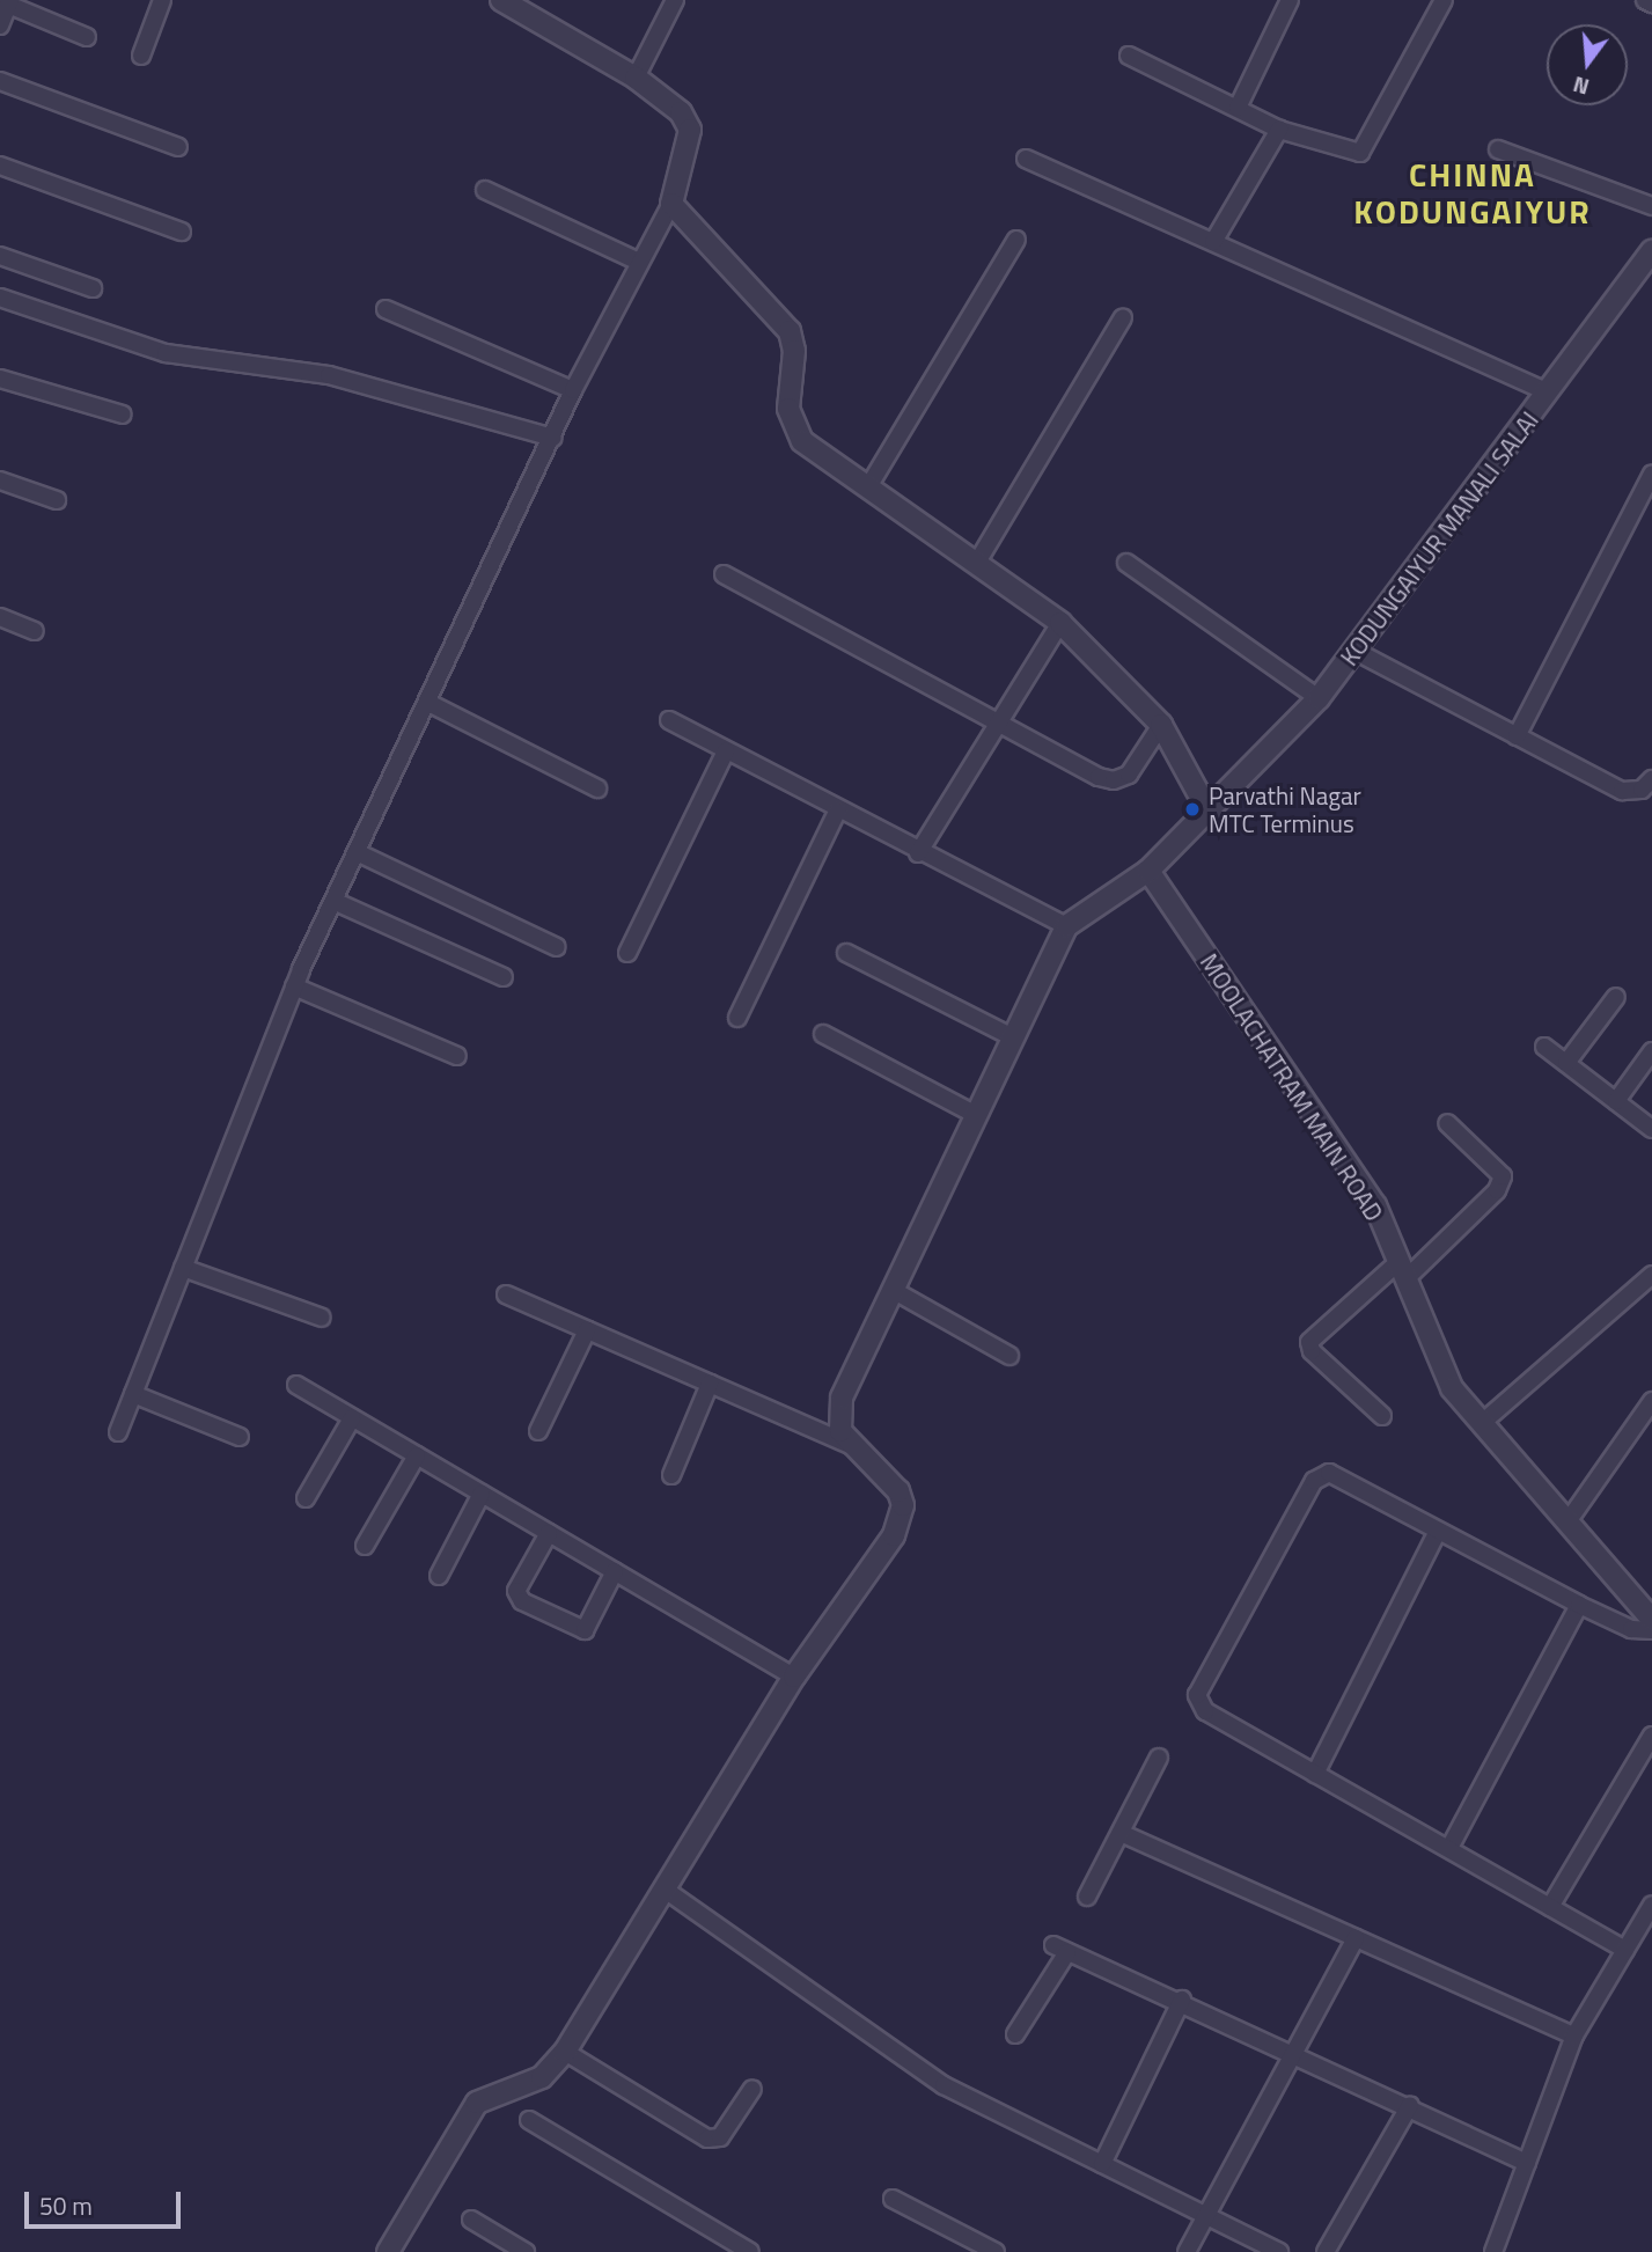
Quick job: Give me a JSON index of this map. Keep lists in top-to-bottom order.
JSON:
{
  "streets": {
    "street": ["KODUNGAIYUR MANALI SALAI", "MOOLACHATRAM MAIN ROAD"]
  },
  "crossings": [
    ["KODUNGAIYUR MANALI SALAI", "MOOLACHATRAM MAIN ROAD"]
  ],
  "districts": ["CHINNA KODUNGAIYUR"],
  "places": ["Parvathi Nagar MTC Terminus"],
  "scale_bar": "50 m",
  "north": "bottom"
}
